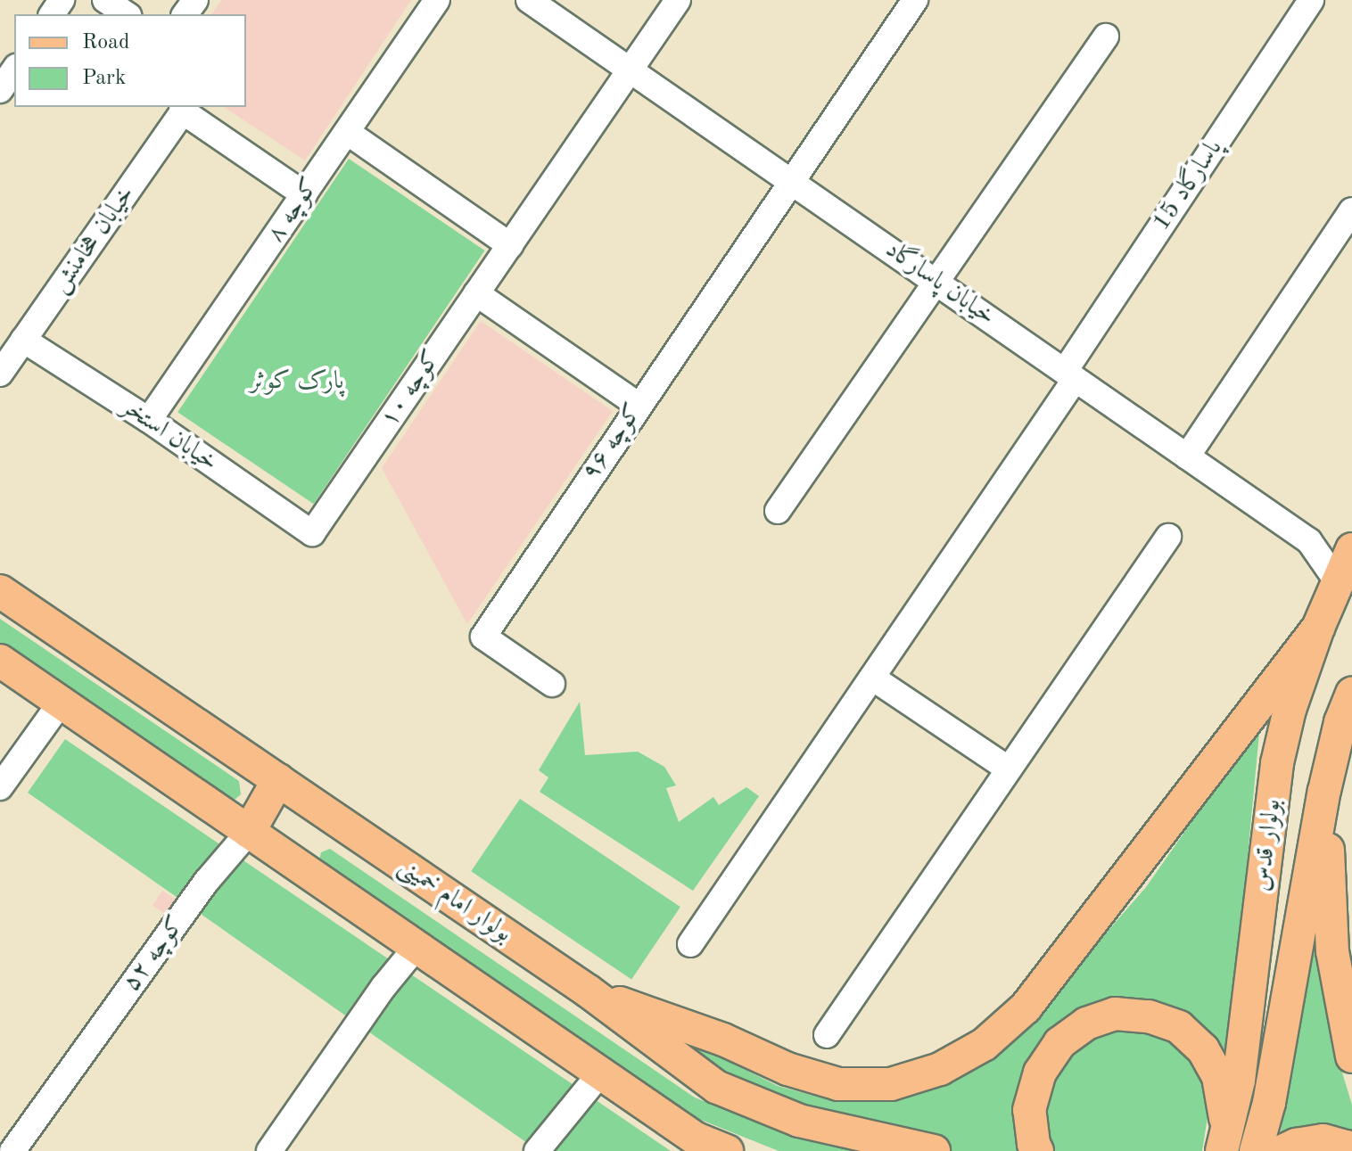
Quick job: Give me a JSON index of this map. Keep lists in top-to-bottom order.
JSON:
{
  "streets": {
    "main road": ["بولوار قدس", "بولوار امام خمینی"],
    "street": [
      "پاسارگاد 15",
      "کوچه ۸",
      "خیابان هخامنش",
      "خیابان پاسارگاد",
      "کوچه ۱۰",
      "خیابان استخر",
      "کوچه ۹۶",
      "کوچه ۵۲"
    ]
  },
  "crossings": [
    ["پاسارگاد 15", "خیابان پاسارگاد"],
    ["کوچه ۸", "خیابان استخر"],
    ["خیابان هخامنش", "خیابان استخر"],
    ["خیابان پاسارگاد", "کوچه ۱۰"],
    ["خیابان پاسارگاد", "کوچه ۹۶"],
    ["خیابان پاسارگاد", "بولوار قدس"],
    ["کوچه ۱۰", "خیابان استخر"]
  ],
  "parks": ["پارک کوثر"],
  "legend": ["Road", "Park"]
}
